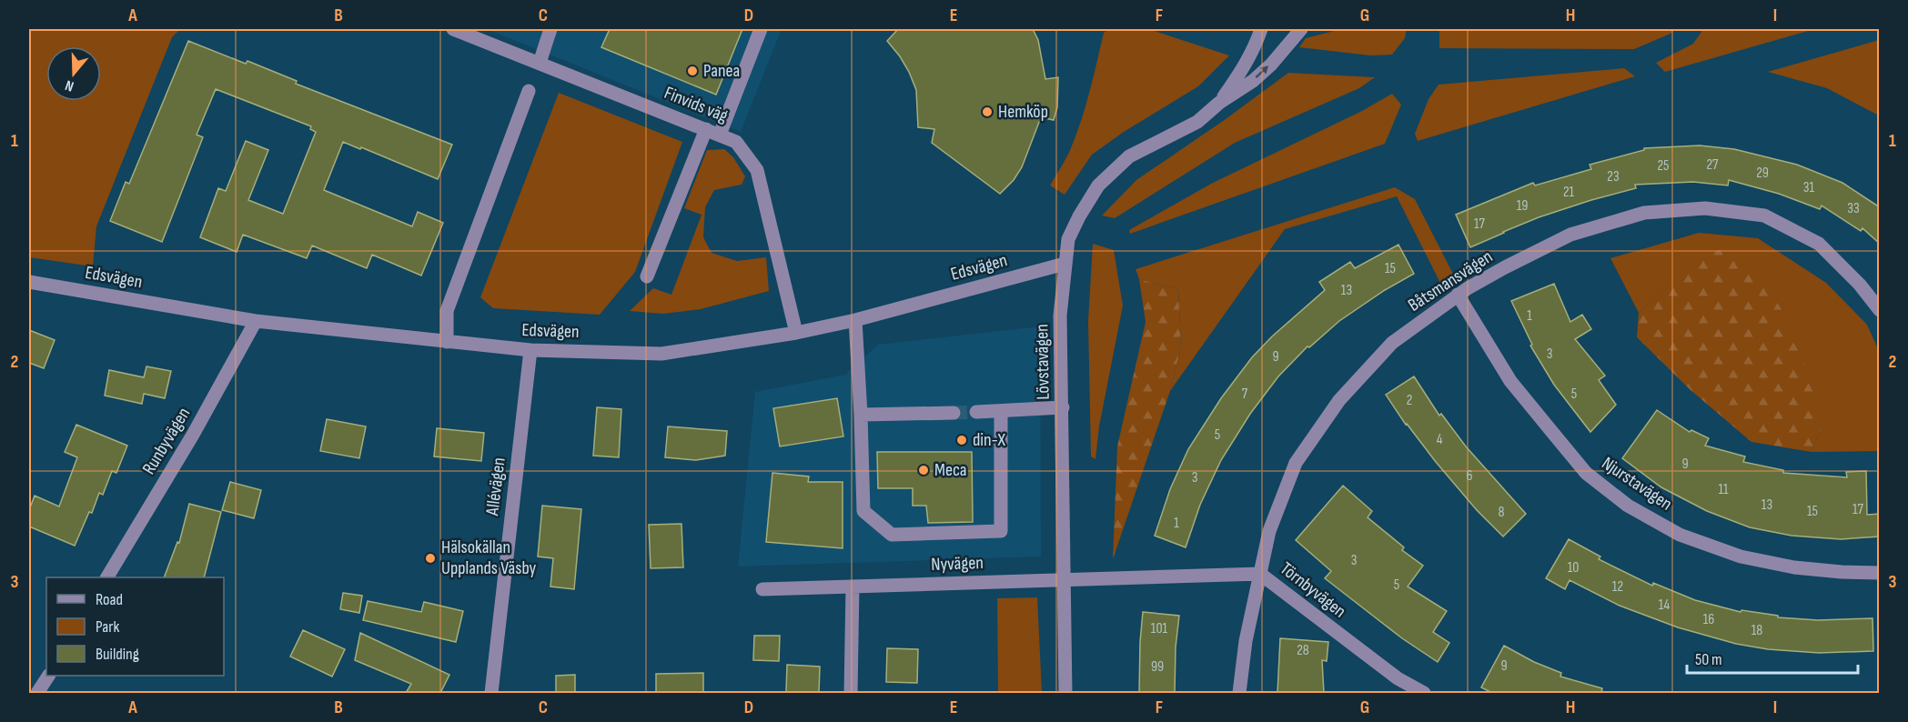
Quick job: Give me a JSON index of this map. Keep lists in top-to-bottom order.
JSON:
{
  "streets": {
    "street": [
      "Finvids väg",
      "Edsvägen",
      "Båtsmansvägen",
      "Lövstavägen",
      "Runbyvägen",
      "Njurstavägen",
      "Allévägen",
      "Nyvägen",
      "Törnbyvägen"
    ]
  },
  "crossings": [
    ["Finvids väg", "Edsvägen"],
    ["Edsvägen", "Lövstavägen"],
    ["Edsvägen", "Runbyvägen"],
    ["Edsvägen", "Allévägen"],
    ["Båtsmansvägen", "Njurstavägen"],
    ["Båtsmansvägen", "Törnbyvägen"],
    ["Lövstavägen", "Nyvägen"],
    ["Lövstavägen", "Törnbyvägen"],
    ["Nyvägen", "Törnbyvägen"]
  ],
  "places": [
    "Panea",
    "Hemköp",
    "din-X",
    "Meca",
    "Hälsokällan Upplands Väsby"
  ],
  "house_numbers": [
    "27",
    "25",
    "29",
    "23",
    "31",
    "21",
    "19",
    "33",
    "17",
    "15",
    "13",
    "1",
    "3",
    "9",
    "7",
    "5",
    "2",
    "5",
    "4",
    "9",
    "6",
    "3",
    "11",
    "13",
    "17",
    "15",
    "8",
    "1",
    "3",
    "10",
    "5",
    "12",
    "14",
    "16",
    "101",
    "18",
    "28",
    "9",
    "99"
  ],
  "legend": ["Road", "Park", "Building"],
  "scale_bar": "50 m",
  "north": "bottom",
  "grid": {
    "columns": [
      "A",
      "B",
      "C",
      "D",
      "E",
      "F",
      "G",
      "H",
      "I"
    ],
    "rows": ["1", "2", "3"]
  }
}
